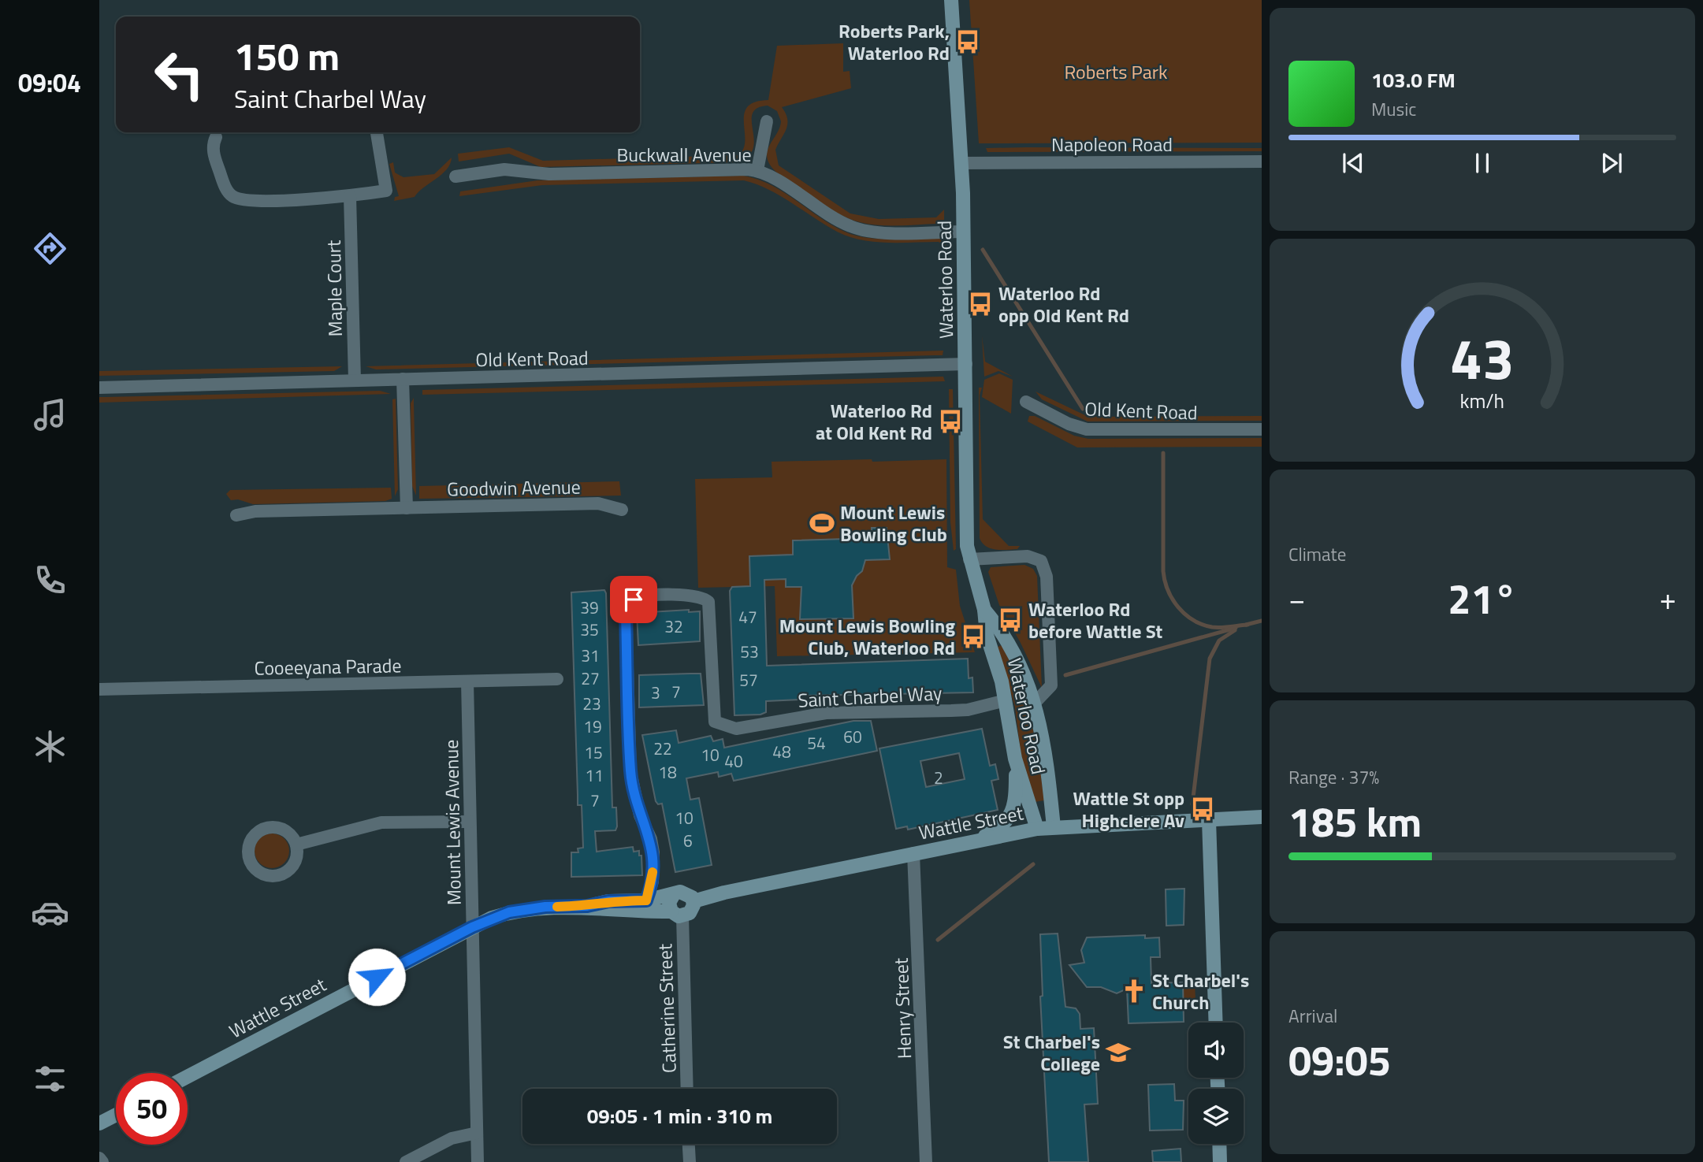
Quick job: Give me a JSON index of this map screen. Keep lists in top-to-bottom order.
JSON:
{
  "streets": {
    "main road": ["Waterloo Road", "Wattle Street"],
    "street": [
      "Napoleon Road",
      "Buckwall Avenue",
      "Maple Court",
      "Old Kent Road",
      "Goodwin Avenue",
      "Cooeeyana Parade",
      "Saint Charbel Way",
      "Mount Lewis Avenue",
      "Catherine Street",
      "Henry Street"
    ]
  },
  "crossings": [
    ["Napoleon Road", "Waterloo Road"],
    ["Buckwall Avenue", "Waterloo Road"],
    ["Waterloo Road", "Old Kent Road"],
    ["Waterloo Road", "Saint Charbel Way"],
    ["Waterloo Road", "Wattle Street"],
    ["Maple Court", "Old Kent Road"],
    ["Cooeeyana Parade", "Mount Lewis Avenue"],
    ["Saint Charbel Way", "Wattle Street"],
    ["Mount Lewis Avenue", "Wattle Street"],
    ["Wattle Street", "Catherine Street"],
    ["Wattle Street", "Henry Street"]
  ],
  "parks": ["Roberts Park"],
  "places": {
    "bus stop": [
      "Roberts Park, Waterloo Rd",
      "Waterloo Rd opp Old Kent Rd",
      "Waterloo Rd at Old Kent Rd",
      "Waterloo Rd before Wattle St",
      "Mount Lewis Bowling Club, Waterloo Rd",
      "Wattle St opp Highclere Av"
    ],
    "sports": ["Mount Lewis Bowling Club"],
    "church": ["St Charbel's Church"],
    "school or university": ["St Charbel's College"]
  },
  "house_numbers": [
    "39",
    "47",
    "32",
    "35",
    "53",
    "31",
    "27",
    "57",
    "7",
    "3",
    "23",
    "19",
    "60",
    "54",
    "22",
    "48",
    "15",
    "10",
    "40",
    "18",
    "11",
    "2",
    "7",
    "10",
    "6"
  ],
  "page": {
    "tabs": "09:04",
    "turn": ["150 m", "Saint Charbel Way"],
    "song": ["103.0 FM", "Music"],
    "tile": [
      "Climate",
      ["Range · 37%", "185 km"],
      ["Arrival", "09:05"]
    ],
    "heat": ["−", "21°", "+"],
    "limit": "50",
    "trip": "09:05 · 1 min · 310 m",
    "gauge": ["43", "km/h"]
  }
}
